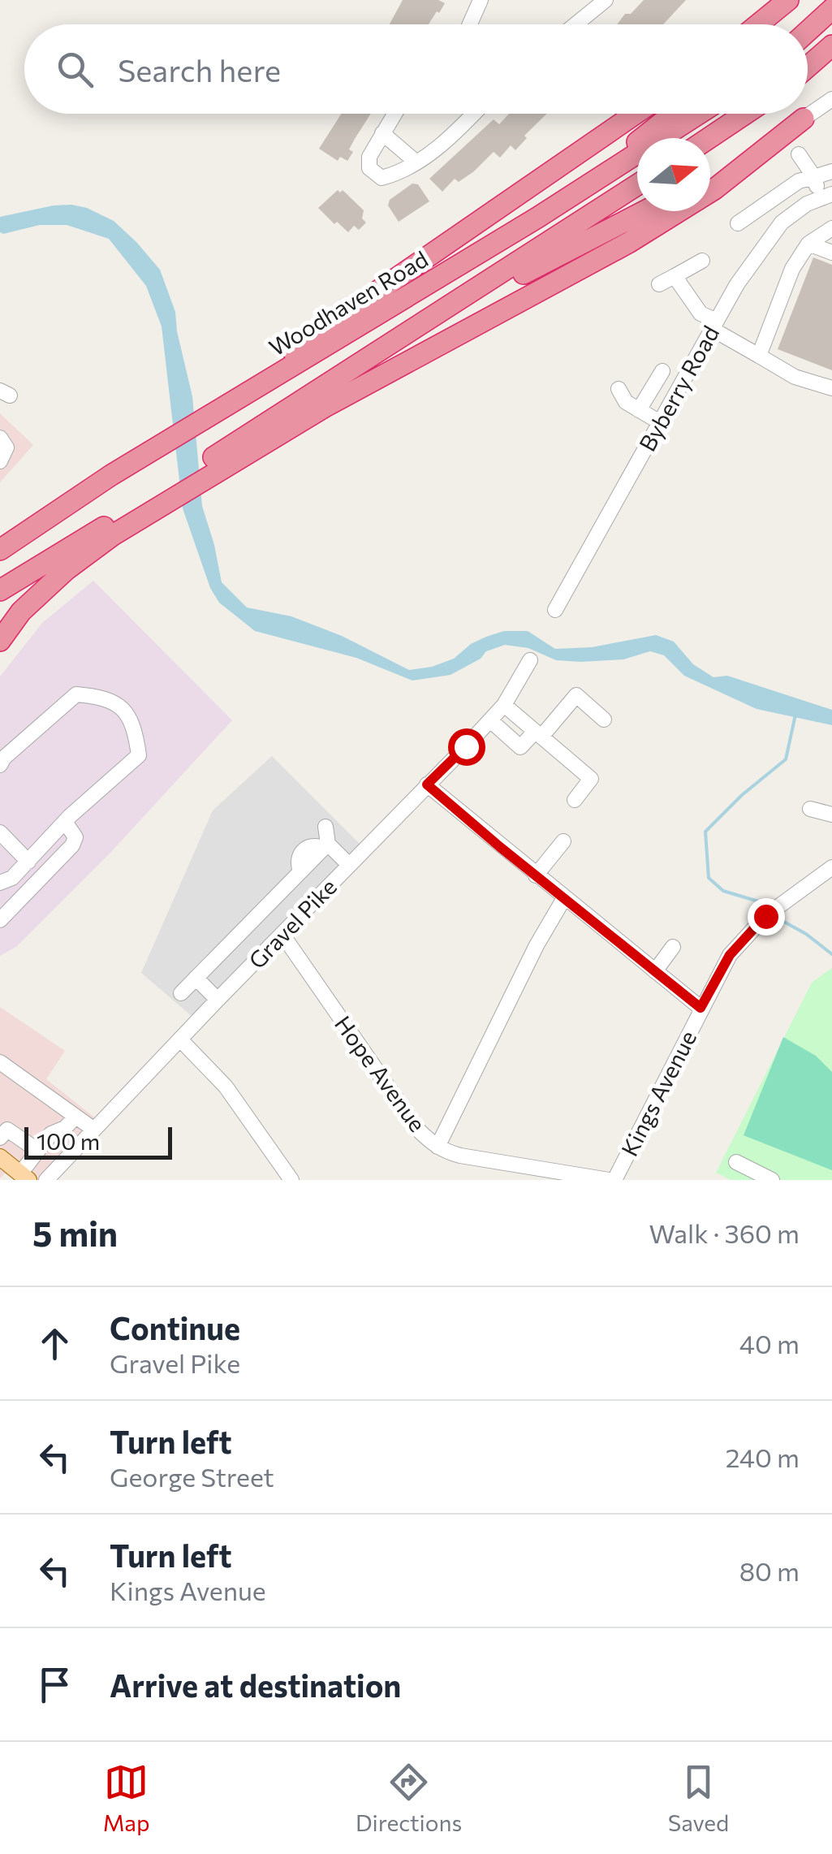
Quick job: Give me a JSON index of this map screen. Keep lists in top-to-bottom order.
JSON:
{
  "streets": {
    "highway": ["Woodhaven Road"],
    "street": [
      "Byberry Road",
      "Gravel Pike",
      "Hope Avenue",
      "Kings Avenue"
    ]
  },
  "crossings": [
    ["Gravel Pike", "Hope Avenue"],
    ["Hope Avenue", "Kings Avenue"]
  ],
  "scale_bar": "100 m",
  "north": "right",
  "page": {
    "search": "Search here",
    "scale": "100 m",
    "heading": ["5 min", "Walk · 360 m"],
    "list": [
      ["Continue", "Gravel Pike", "40 m"],
      ["Turn left", "George Street", "240 m"],
      ["Turn left", "Kings Avenue", "80 m"],
      "Arrive at destination"
    ],
    "nav": ["Map", "Directions", "Saved"]
  }
}
